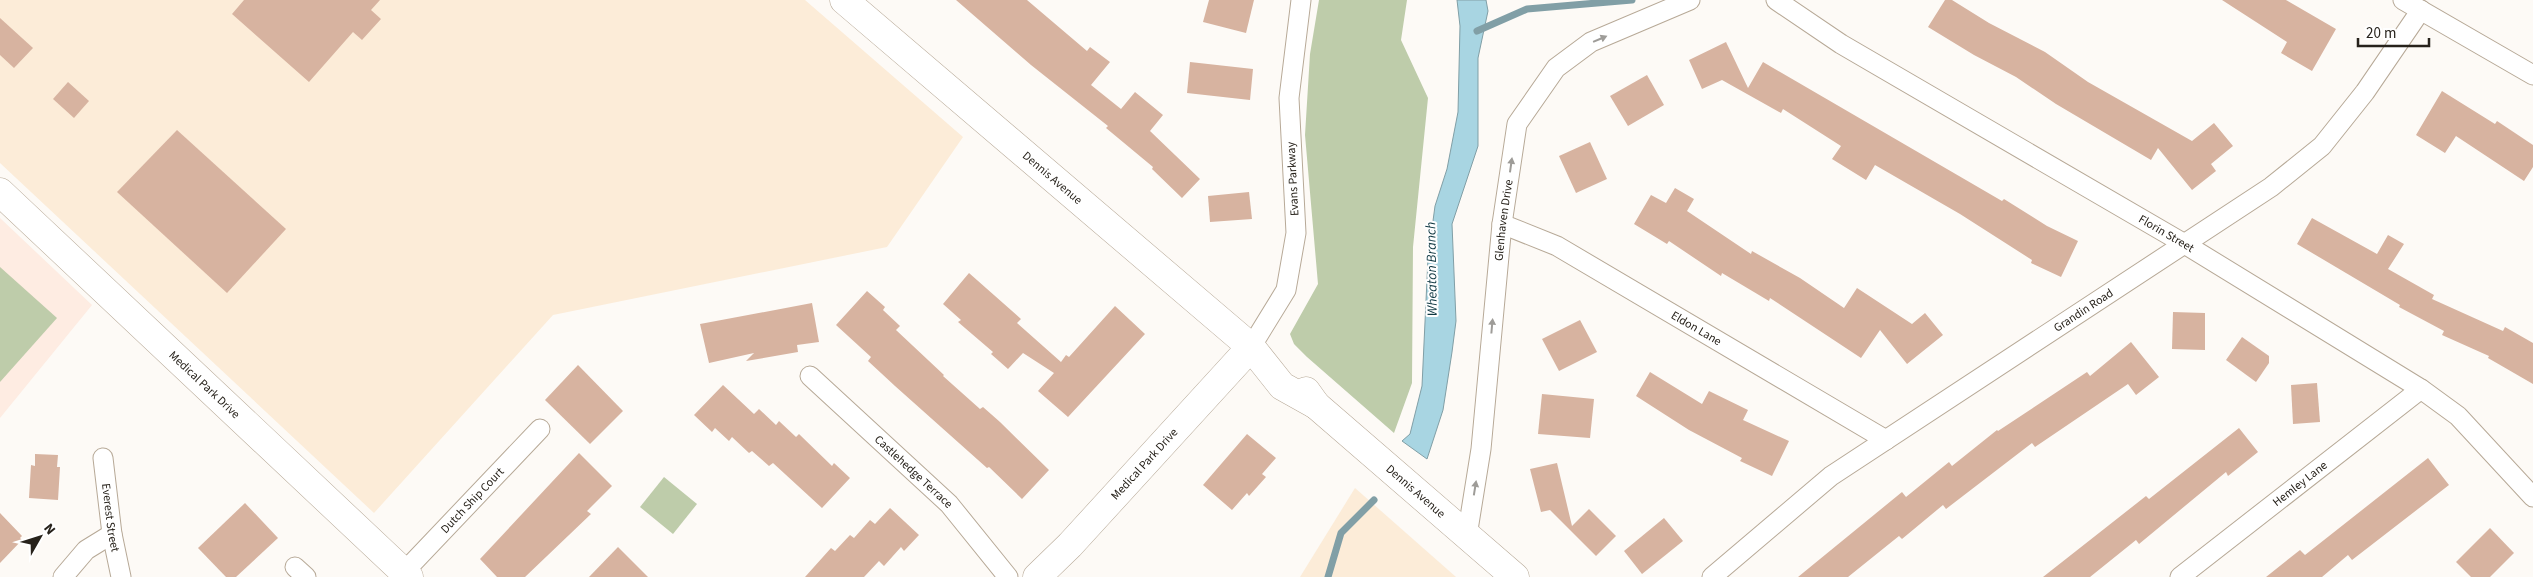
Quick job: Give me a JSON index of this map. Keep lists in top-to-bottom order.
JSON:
{
  "streets": {
    "street": [
      "Dennis Avenue",
      "Evans Parkway",
      "Glenhaven Drive",
      "Florin Street",
      "Grandin Road",
      "Eldon Lane",
      "Medical Park Drive",
      "Castlehedge Terrace",
      "Hemley Lane",
      "Dutch Ship Court",
      "Everest Street"
    ]
  },
  "crossings": [
    ["Dennis Avenue", "Evans Parkway"],
    ["Dennis Avenue", "Glenhaven Drive"],
    ["Dennis Avenue", "Medical Park Drive"],
    ["Evans Parkway", "Medical Park Drive"],
    ["Glenhaven Drive", "Eldon Lane"],
    ["Florin Street", "Grandin Road"],
    ["Florin Street", "Hemley Lane"],
    ["Grandin Road", "Eldon Lane"],
    ["Medical Park Drive", "Dutch Ship Court"]
  ],
  "one_way": ["Glenhaven Drive"],
  "water": ["Wheaton Branch"],
  "scale_bar": "20 m",
  "north": "top right"
}
